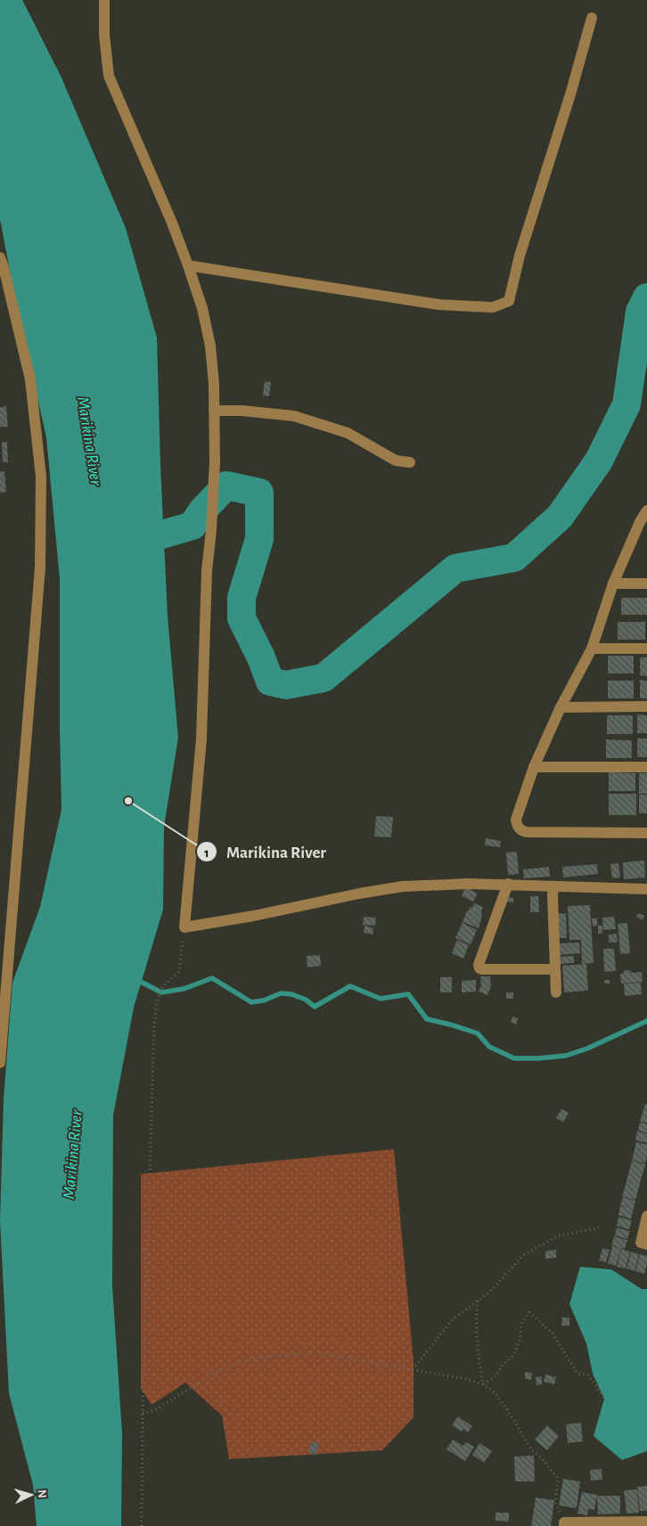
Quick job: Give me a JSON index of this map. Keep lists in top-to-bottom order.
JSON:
{
  "water": ["Marikina River"],
  "places": ["Marikina River"],
  "north": "right"
}
